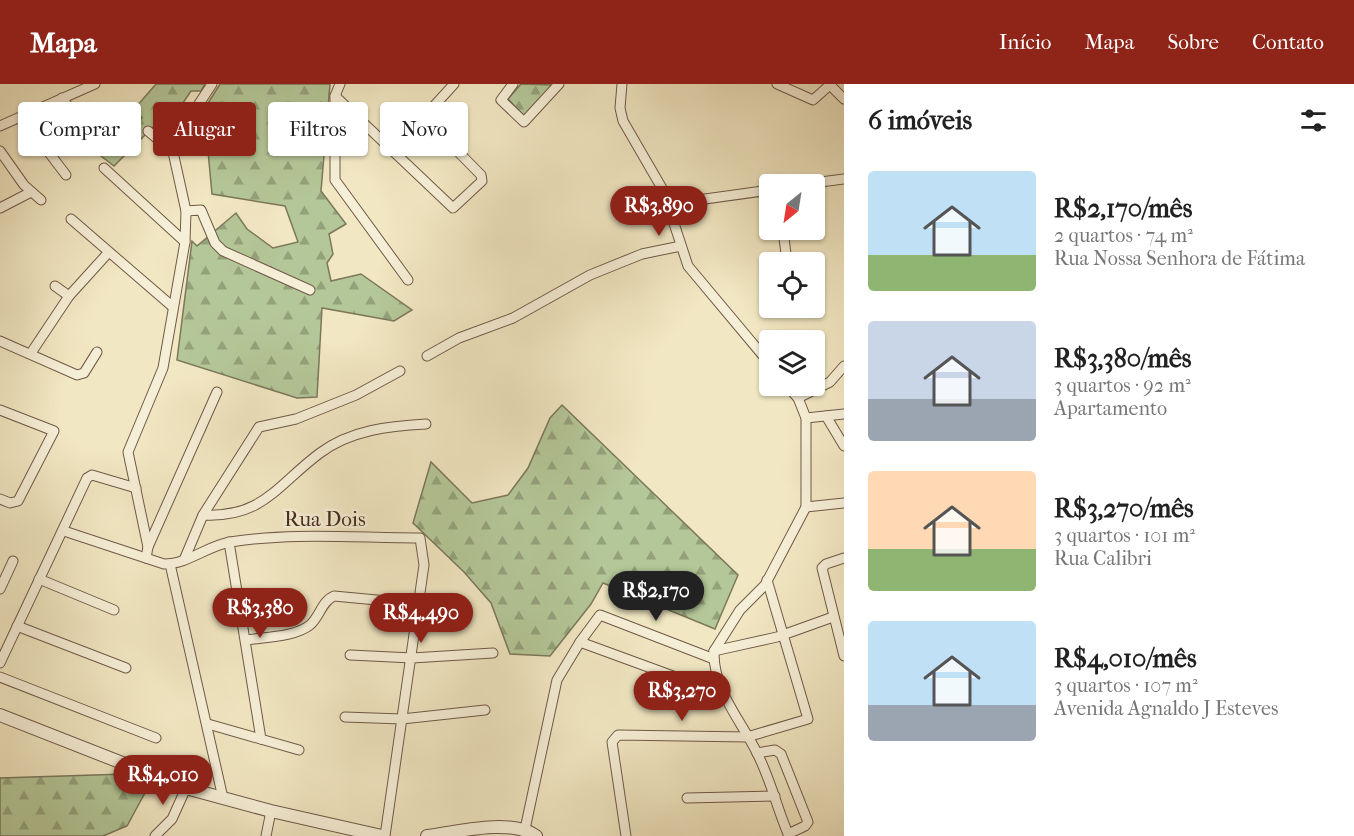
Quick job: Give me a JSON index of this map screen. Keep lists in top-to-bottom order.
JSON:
{
  "streets": {
    "street": ["Rua Dois"]
  },
  "north": "bottom left",
  "page": {
    "header": "Mapa",
    "nav": [
      "Início",
      "Mapa",
      "Sobre",
      "Contato"
    ],
    "heading": "6 imóveis",
    "chip": [
      "Comprar",
      "Alugar",
      "Filtros",
      "Novo"
    ],
    "list": [
      {
        "name": "R$2,170/mês",
        "note": "2 quartos · 74 m² · Rua Nossa Senhora de Fátima"
      },
      {
        "name": "R$3,380/mês",
        "note": "3 quartos · 92 m² · Apartamento"
      },
      {
        "name": "R$3,270/mês",
        "note": "3 quartos · 101 m² · Rua Calibri"
      },
      {
        "name": "R$4,010/mês",
        "note": "3 quartos · 107 m² · Avenida Agnaldo J Esteves"
      }
    ],
    "price": [
      "R$3,890",
      "R$2,170",
      "R$3,380",
      "R$4,490",
      "R$3,270",
      "R$4,010"
    ]
  }
}
